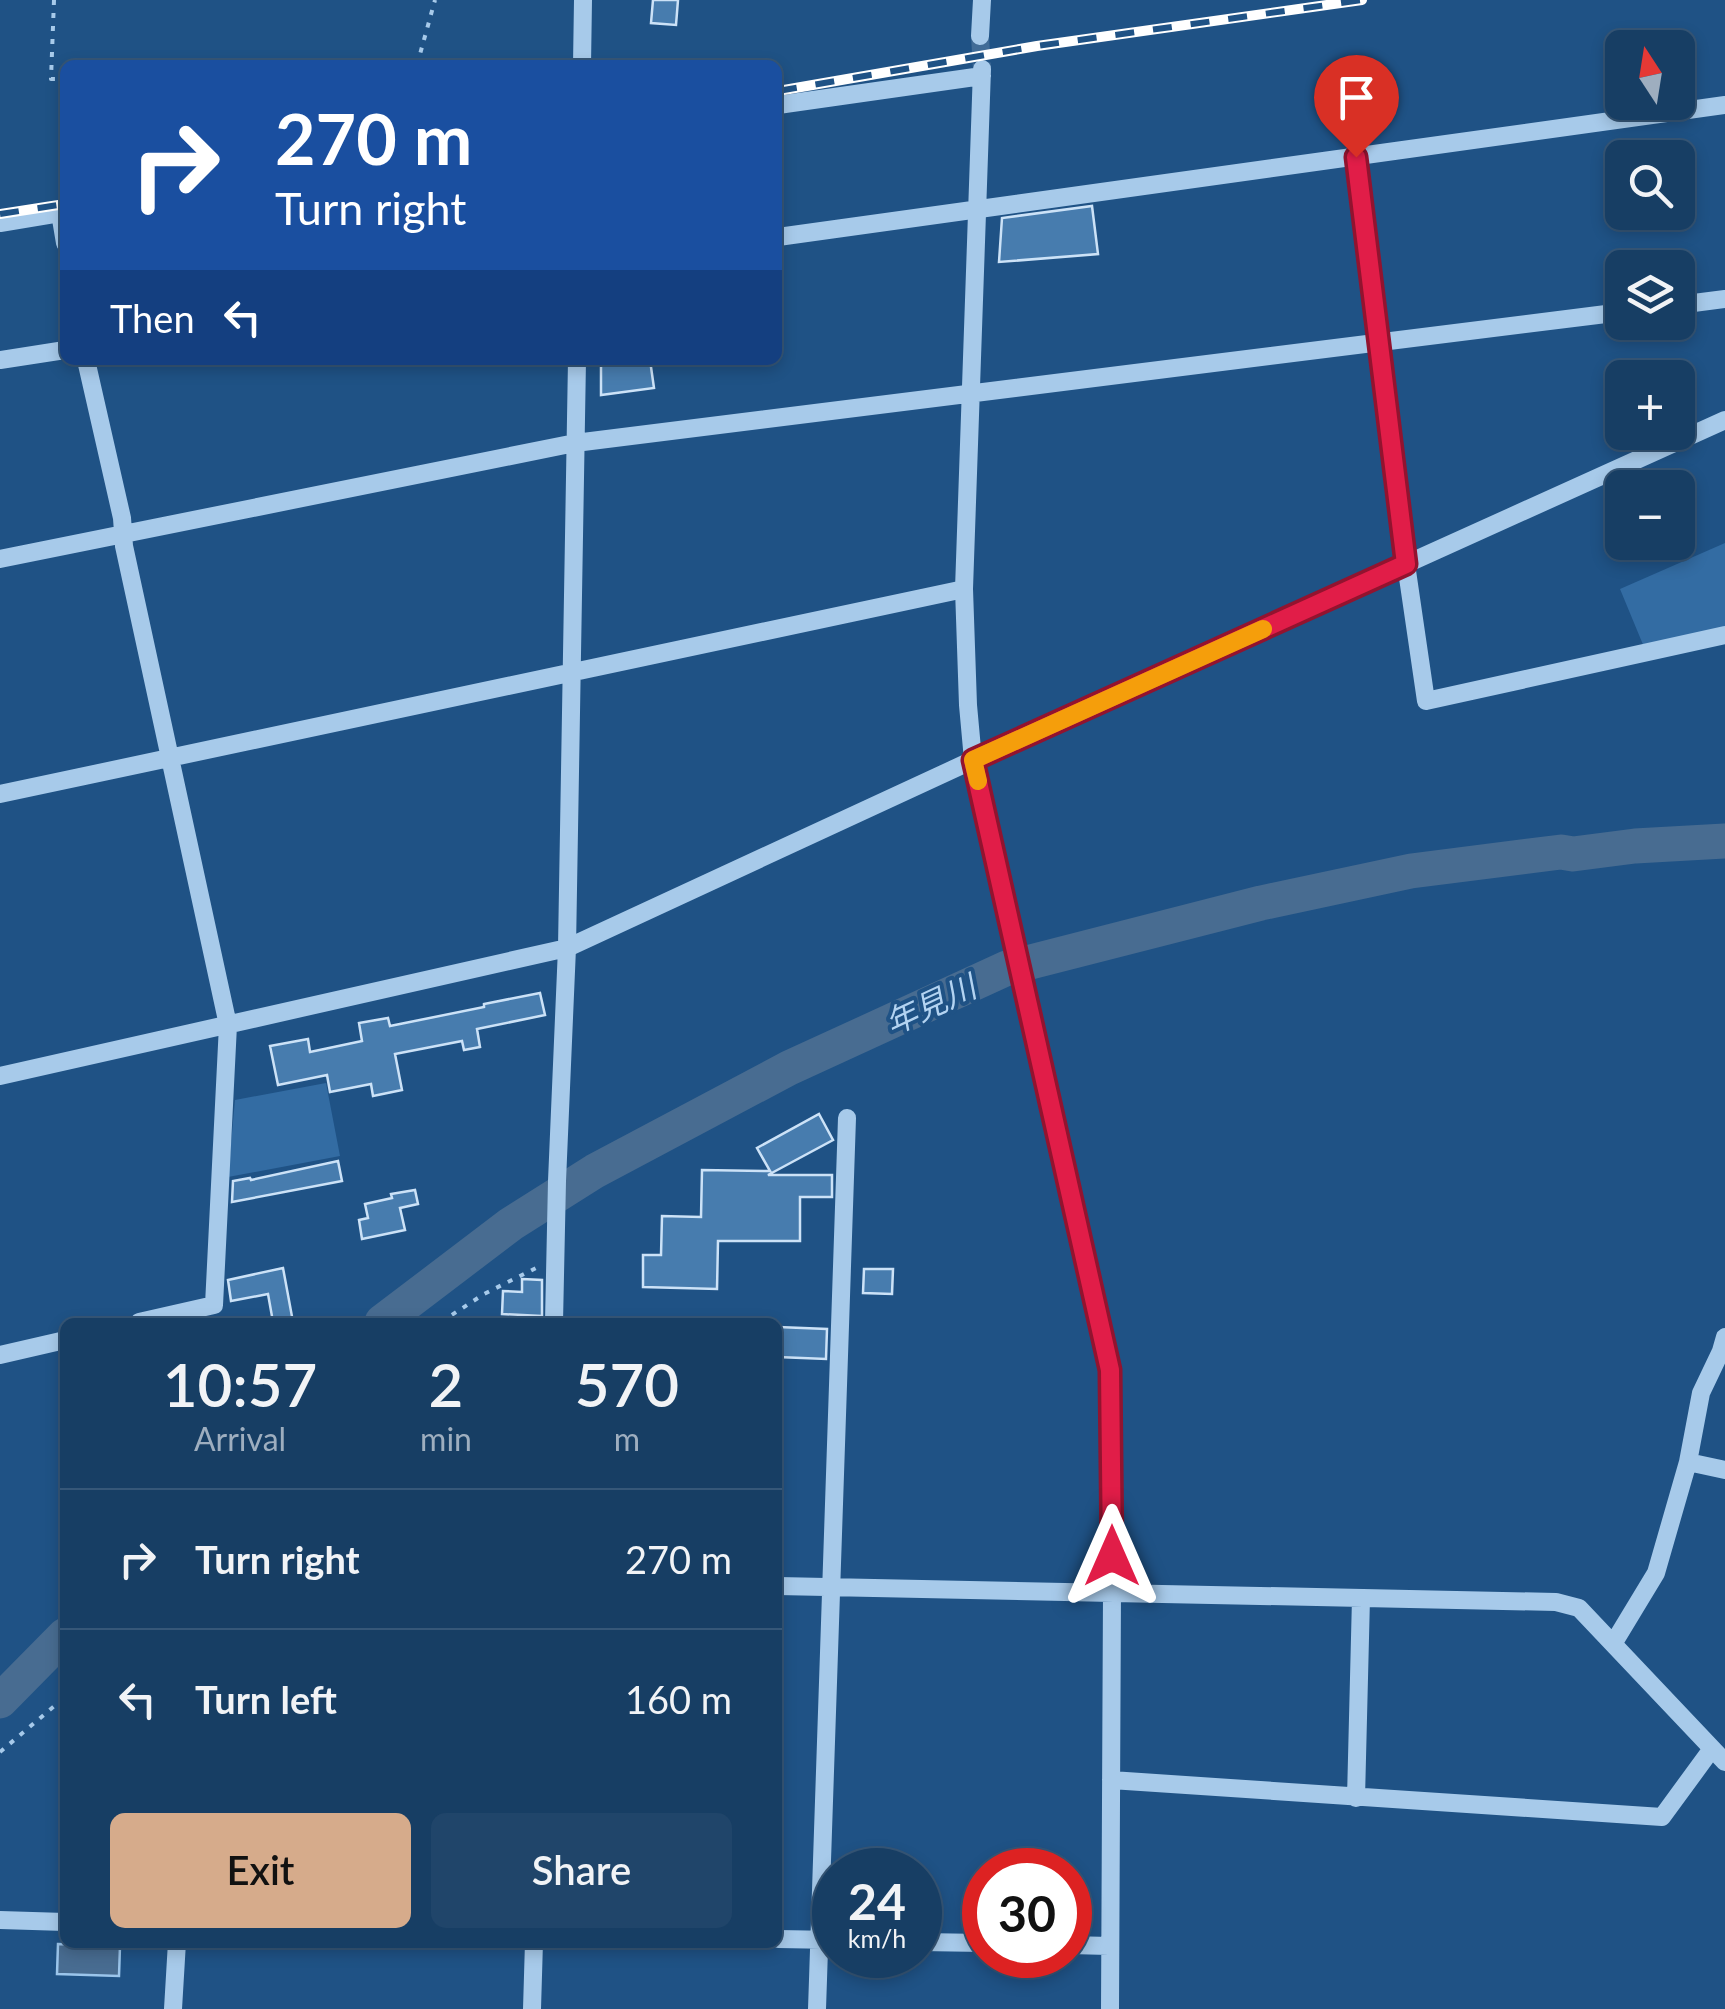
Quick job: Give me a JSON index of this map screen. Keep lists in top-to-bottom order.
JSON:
{
  "water": ["年見川"],
  "north": "top",
  "page": {
    "map_buttons": ["+", "−"],
    "turn": ["270 m", "Turn right"],
    "then": "Then",
    "eta": [
      "10:57",
      "Arrival",
      "2",
      "min",
      "570",
      "m"
    ],
    "list": [
      {
        "name": "Turn right",
        "value": "270 m"
      },
      {
        "name": "Turn left",
        "value": "160 m"
      }
    ],
    "buttons": ["Exit", "Share"],
    "speed": "24 km/h",
    "limit": "30"
  }
}
